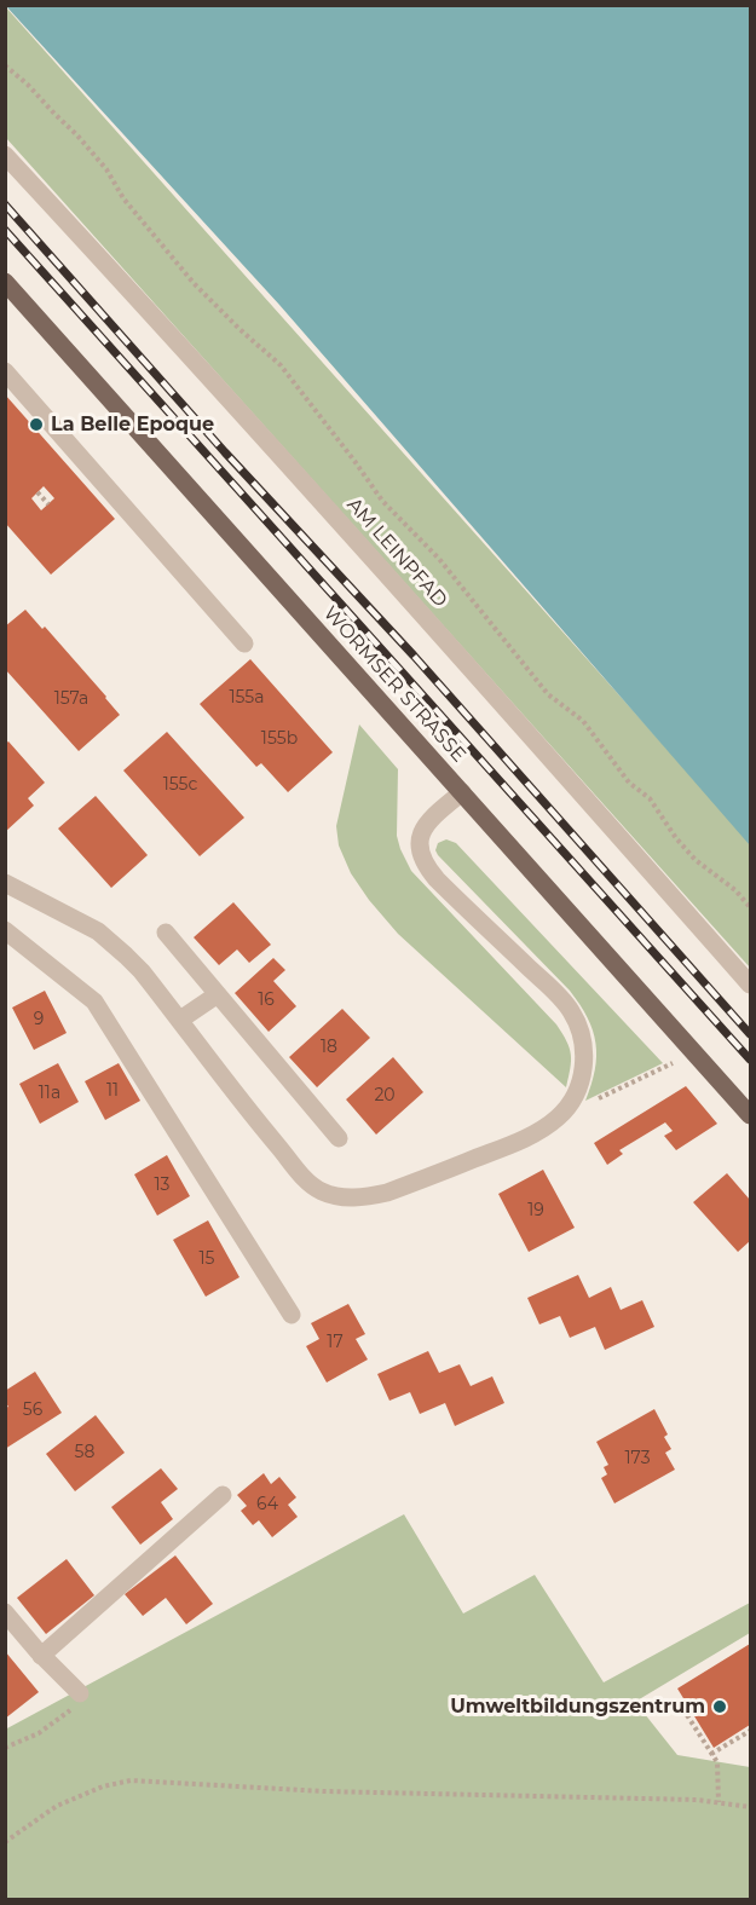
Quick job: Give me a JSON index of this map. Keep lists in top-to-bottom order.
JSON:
{
  "streets": {
    "main road": ["WORMSER STRASSE"],
    "street": ["AM LEINPFAD"]
  },
  "places": ["La Belle Epoque", "Umweltbildungszentrum"],
  "house_numbers": [
    "155a",
    "157a",
    "155b",
    "155c",
    "16",
    "9",
    "18",
    "11",
    "11a",
    "20",
    "13",
    "19",
    "15",
    "17",
    "56",
    "58",
    "173",
    "64"
  ]
}
